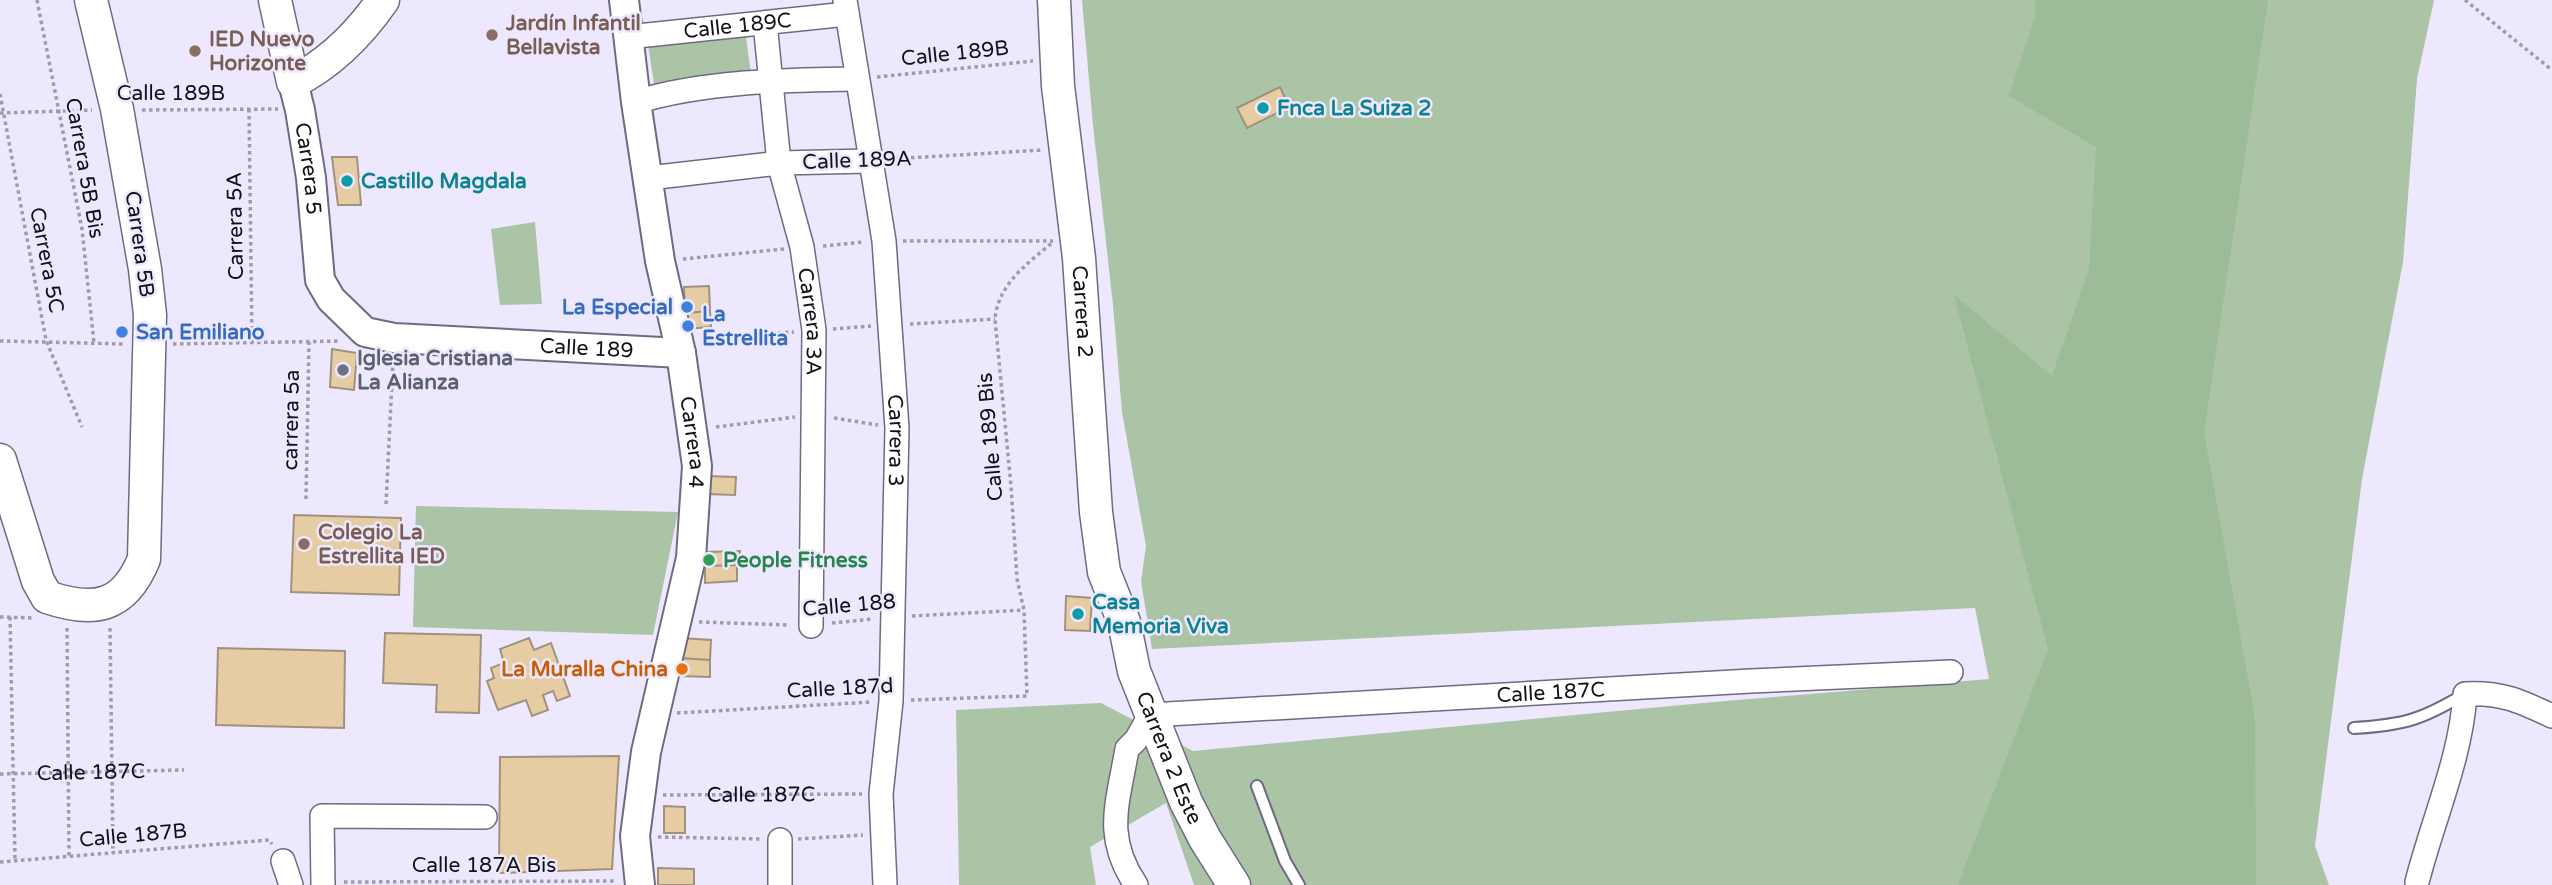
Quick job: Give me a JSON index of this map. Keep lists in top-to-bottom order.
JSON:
{
  "streets": {
    "main road": [
      "Carrera 5",
      "Carrera 5B",
      "Carrera 2",
      "Carrera 2 Este"
    ],
    "street": [
      "Calle 189C",
      "Calle 189A",
      "Carrera 3A",
      "Calle 189",
      "Carrera 3",
      "Carrera 4",
      "Calle 187C"
    ],
    "path": [
      "Calle 189B",
      "Carrera 5B Bis",
      "Carrera 5A",
      "Carrera 5C",
      "carrera 5a",
      "Calle 189 Bis",
      "Calle 188",
      "Calle 187d",
      "Calle 187B",
      "Calle 187A Bis"
    ]
  },
  "crossings": [
    ["Calle 189C", "Carrera 3A"],
    ["Calle 189C", "Carrera 3"],
    ["Calle 189C", "Carrera 4"],
    ["Calle 189B", "Carrera 5"],
    ["Calle 189B", "Carrera 5B Bis"],
    ["Calle 189B", "Carrera 5A"],
    ["Calle 189B", "Carrera 5B"],
    ["Calle 189B", "Carrera 5C"],
    ["Calle 189B", "Carrera 2"],
    ["Calle 189B", "Carrera 3"],
    ["Calle 189A", "Carrera 2"],
    ["Calle 189A", "Carrera 3A"],
    ["Calle 189A", "Carrera 3"],
    ["Calle 189A", "Carrera 4"],
    ["Carrera 5", "Calle 189"],
    ["Carrera 2", "Calle 189 Bis"],
    ["Carrera 2", "Carrera 2 Este"],
    ["Carrera 3A", "Calle 188"],
    ["Calle 189", "Carrera 4"],
    ["Calle 189 Bis", "Calle 188"],
    ["Calle 189 Bis", "Calle 187d"],
    ["Carrera 3", "Calle 188"],
    ["Carrera 3", "Calle 187d"],
    ["Carrera 3", "Calle 187C"],
    ["Carrera 4", "Calle 188"],
    ["Carrera 4", "Calle 187d"],
    ["Carrera 4", "Calle 187C"],
    ["Carrera 4", "Calle 187A Bis"],
    ["Calle 187C", "Carrera 2 Este"]
  ],
  "places": [
    "Jardín Infantil Bellavista",
    "IED Nuevo Horizonte",
    "Fnca La Suiza 2",
    "Castillo Magdala",
    "La Especial",
    "La Estrellita",
    "San Emiliano",
    "Iglesia Cristiana La Alianza",
    "Colegio La Estrellita IED",
    "People Fitness",
    "Casa Memoria Viva",
    "La Muralla China"
  ]
}
